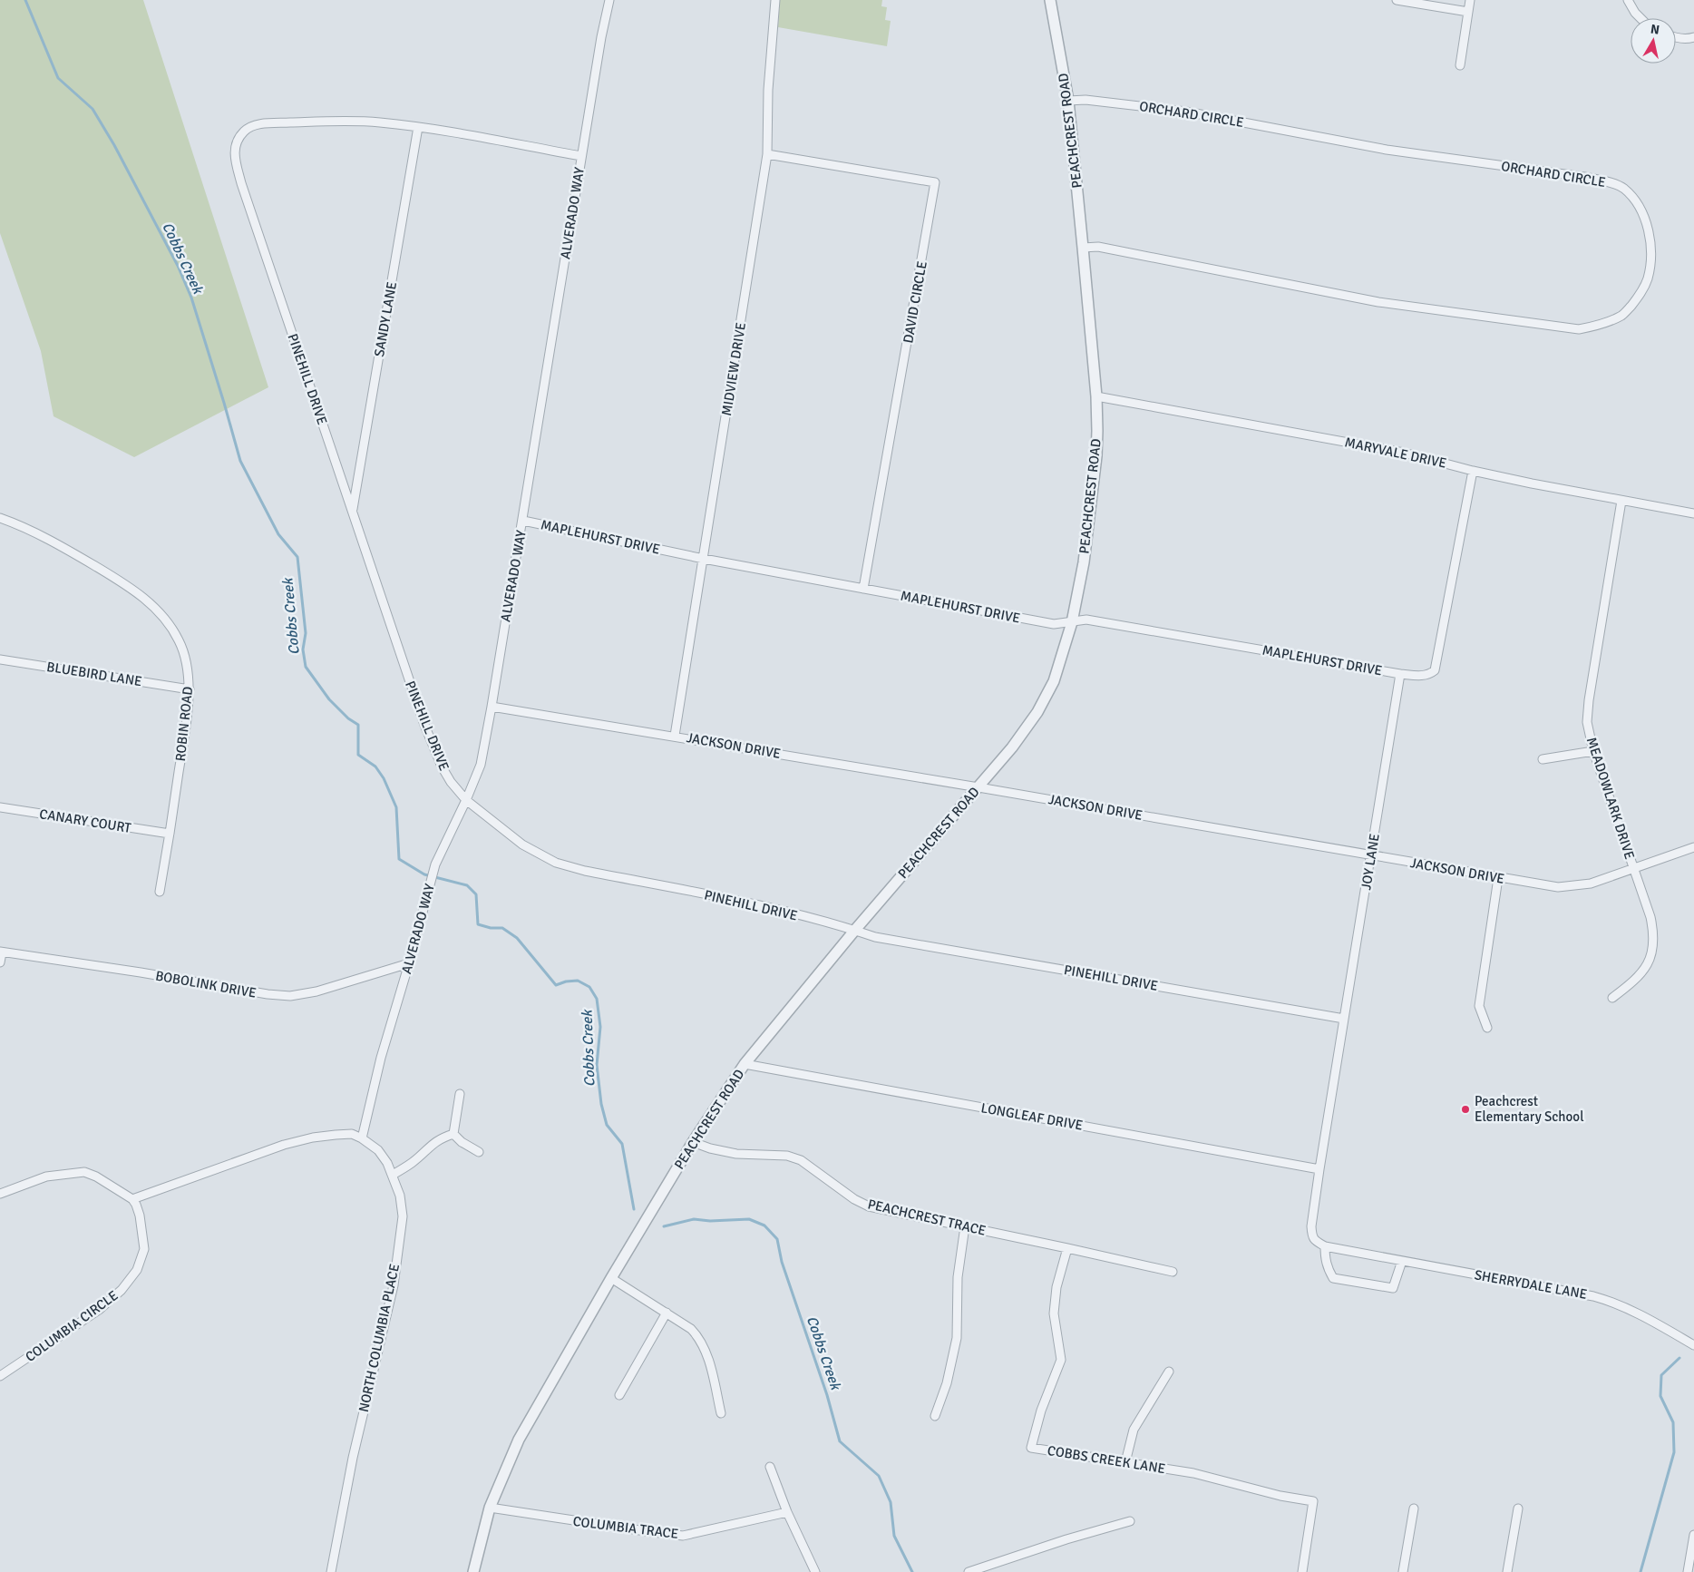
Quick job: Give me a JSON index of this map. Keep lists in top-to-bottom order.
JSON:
{
  "streets": {
    "street": [
      "ORCHARD CIRCLE",
      "PEACHCREST ROAD",
      "ALVERADO WAY",
      "DAVID CIRCLE",
      "SANDY LANE",
      "MIDVIEW DRIVE",
      "PINEHILL DRIVE",
      "MARYVALE DRIVE",
      "MAPLEHURST DRIVE",
      "BLUEBIRD LANE",
      "ROBIN ROAD",
      "JACKSON DRIVE",
      "MEADOWLARK DRIVE",
      "CANARY COURT",
      "JOY LANE",
      "BOBOLINK DRIVE",
      "LONGLEAF DRIVE",
      "PEACHCREST TRACE",
      "SHERRYDALE LANE",
      "COLUMBIA CIRCLE",
      "NORTH COLUMBIA PLACE",
      "COBBS CREEK LANE",
      "COLUMBIA TRACE"
    ]
  },
  "crossings": [
    ["ORCHARD CIRCLE", "PEACHCREST ROAD"],
    ["PEACHCREST ROAD", "PINEHILL DRIVE"],
    ["PEACHCREST ROAD", "MARYVALE DRIVE"],
    ["PEACHCREST ROAD", "MAPLEHURST DRIVE"],
    ["PEACHCREST ROAD", "JACKSON DRIVE"],
    ["PEACHCREST ROAD", "LONGLEAF DRIVE"],
    ["PEACHCREST ROAD", "PEACHCREST TRACE"],
    ["PEACHCREST ROAD", "COLUMBIA TRACE"],
    ["ALVERADO WAY", "PINEHILL DRIVE"],
    ["ALVERADO WAY", "MAPLEHURST DRIVE"],
    ["ALVERADO WAY", "JACKSON DRIVE"],
    ["ALVERADO WAY", "BOBOLINK DRIVE"],
    ["ALVERADO WAY", "NORTH COLUMBIA PLACE"],
    ["DAVID CIRCLE", "MIDVIEW DRIVE"],
    ["DAVID CIRCLE", "MAPLEHURST DRIVE"],
    ["SANDY LANE", "PINEHILL DRIVE"],
    ["MIDVIEW DRIVE", "MAPLEHURST DRIVE"],
    ["MIDVIEW DRIVE", "JACKSON DRIVE"],
    ["PINEHILL DRIVE", "JOY LANE"],
    ["MARYVALE DRIVE", "MEADOWLARK DRIVE"],
    ["MAPLEHURST DRIVE", "JOY LANE"],
    ["BLUEBIRD LANE", "ROBIN ROAD"],
    ["ROBIN ROAD", "CANARY COURT"],
    ["JACKSON DRIVE", "MEADOWLARK DRIVE"],
    ["JACKSON DRIVE", "JOY LANE"],
    ["JOY LANE", "LONGLEAF DRIVE"],
    ["JOY LANE", "SHERRYDALE LANE"],
    ["PEACHCREST TRACE", "COBBS CREEK LANE"]
  ],
  "water": ["Cobbs Creek"],
  "places": ["Peachcrest Elementary School"],
  "north": "top"
}
